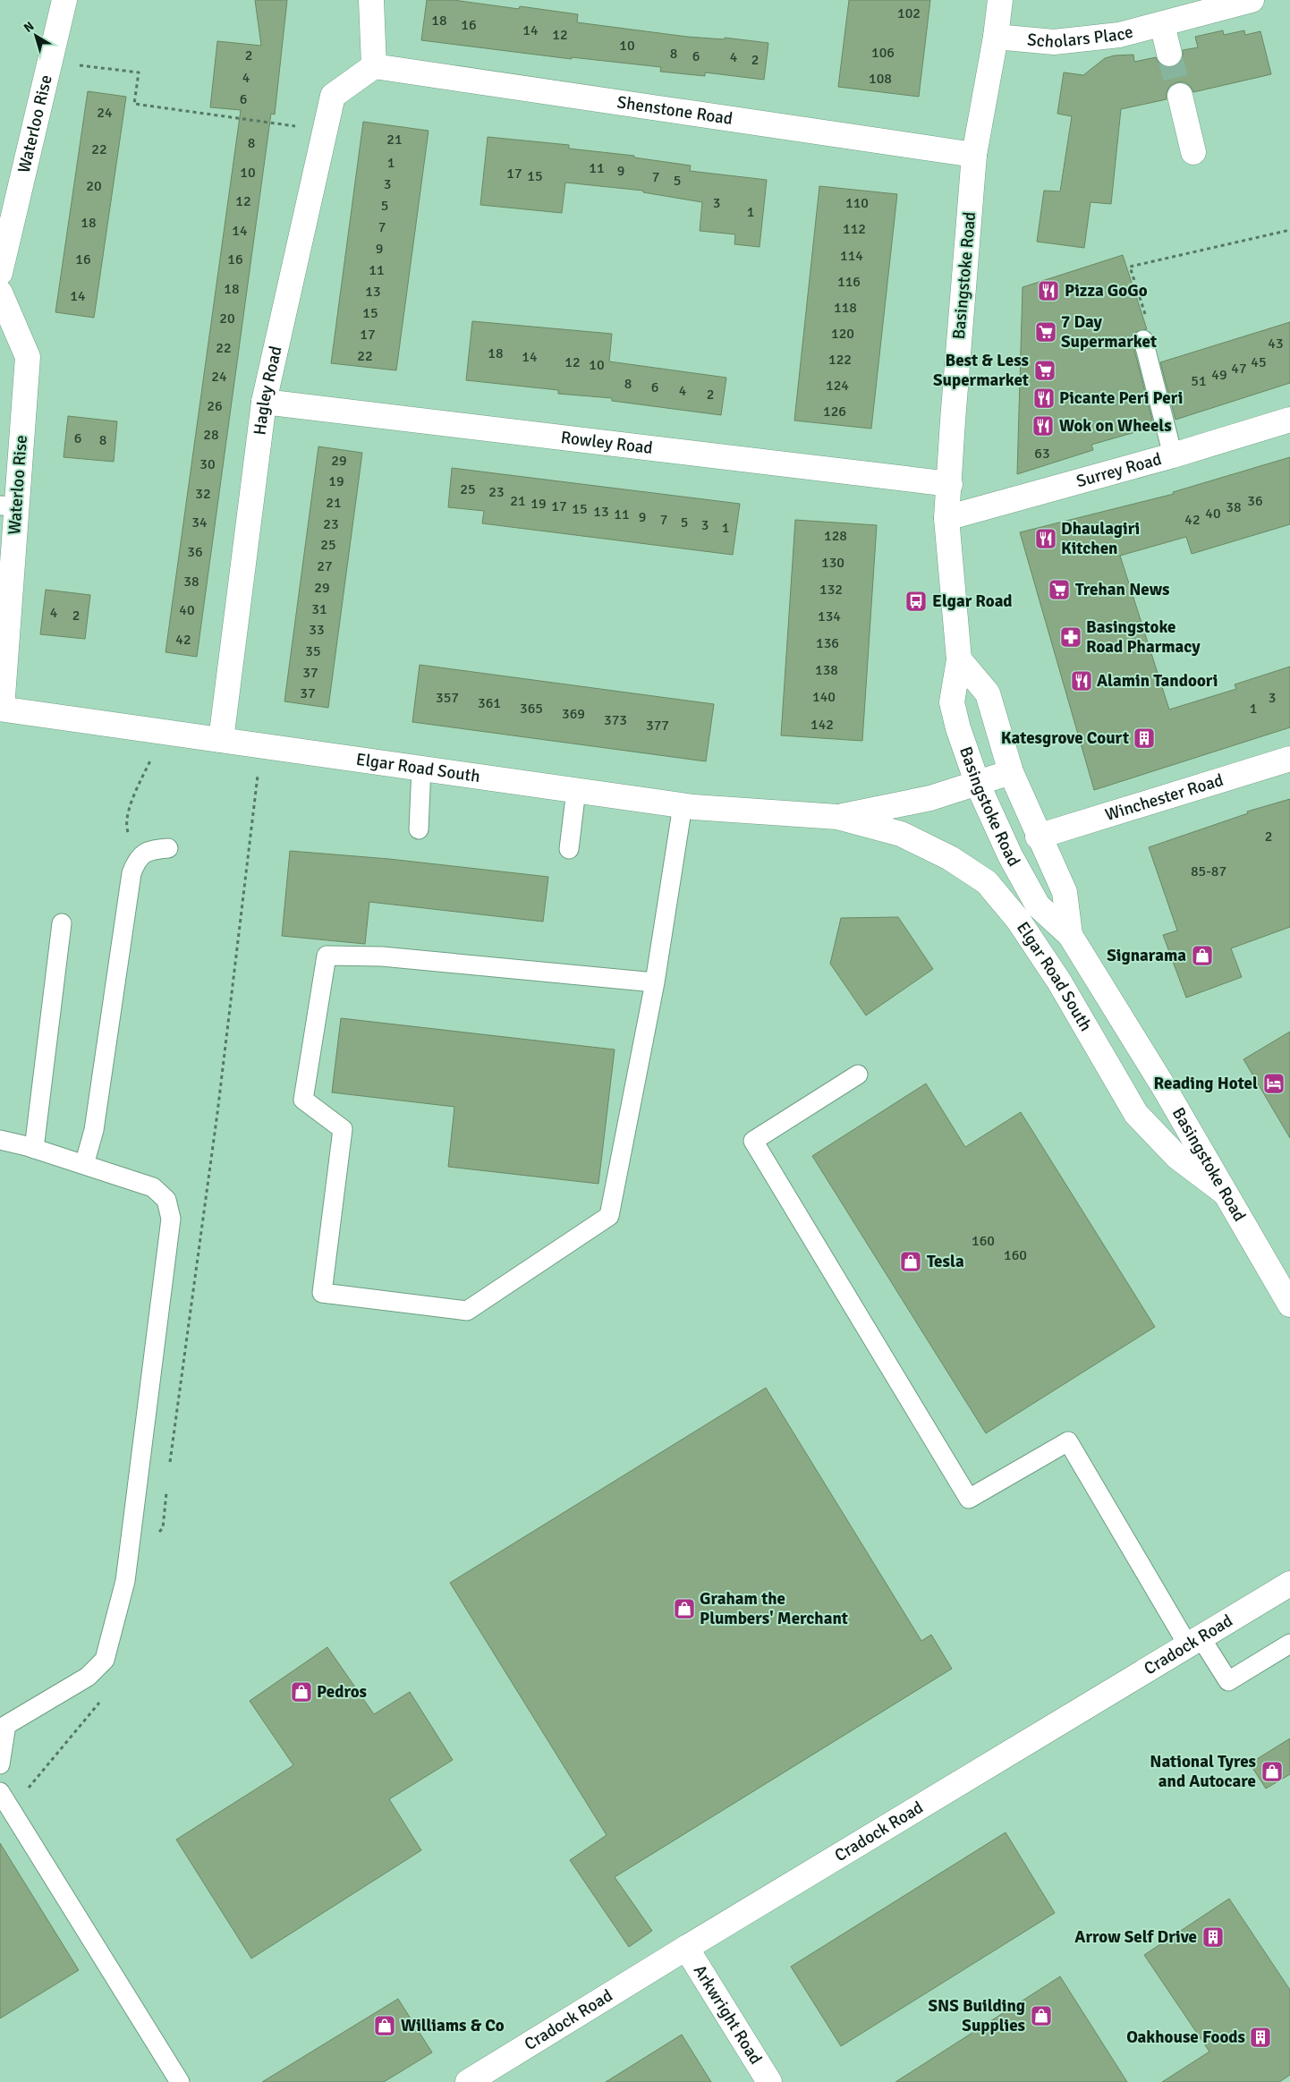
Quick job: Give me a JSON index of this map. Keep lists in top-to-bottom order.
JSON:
{
  "streets": {
    "street": [
      "Scholars Place",
      "Shenstone Road",
      "Waterloo Rise",
      "Basingstoke Road",
      "Hagley Road",
      "Rowley Road",
      "Surrey Road",
      "Elgar Road South",
      "Winchester Road",
      "Cradock Road",
      "Arkwright Road"
    ]
  },
  "crossings": [
    ["Scholars Place", "Basingstoke Road"],
    ["Shenstone Road", "Basingstoke Road"],
    ["Shenstone Road", "Hagley Road"],
    ["Waterloo Rise", "Elgar Road South"],
    ["Basingstoke Road", "Rowley Road"],
    ["Basingstoke Road", "Surrey Road"],
    ["Basingstoke Road", "Elgar Road South"],
    ["Basingstoke Road", "Winchester Road"],
    ["Hagley Road", "Rowley Road"],
    ["Hagley Road", "Elgar Road South"],
    ["Cradock Road", "Arkwright Road"]
  ],
  "places": {
    "restaurant": [
      "Pizza GoGo",
      "Picante Peri Peri",
      "Wok on Wheels",
      "Dhaulagiri Kitchen",
      "Alamin Tandoori"
    ],
    "supermarket": ["7 Day Supermarket", "Best & Less Supermarket", "Trehan News"],
    "bus stop": ["Elgar Road"],
    "pharmacy": ["Basingstoke Road Pharmacy"],
    "building": ["Katesgrove Court", "Arrow Self Drive", "Oakhouse Foods"],
    "shop": [
      "Signarama",
      "Tesla",
      "Graham the Plumbers' Merchant",
      "Pedros",
      "National Tyres and Autocare",
      "SNS Building Supplies",
      "Williams & Co"
    ],
    "hotel": ["Reading Hotel"]
  },
  "house_numbers": [
    "102",
    "18",
    "16",
    "14",
    "12",
    "10",
    "106",
    "8",
    "2",
    "6",
    "4",
    "2",
    "4",
    "108",
    "6",
    "24",
    "21",
    "8",
    "22",
    "1",
    "11",
    "9",
    "10",
    "17",
    "15",
    "7",
    "5",
    "3",
    "20",
    "12",
    "3",
    "110",
    "5",
    "1",
    "18",
    "7",
    "112",
    "14",
    "9",
    "114",
    "16",
    "16",
    "11",
    "116",
    "18",
    "13",
    "14",
    "118",
    "15",
    "20",
    "120",
    "17",
    "43",
    "22",
    "18",
    "22",
    "14",
    "122",
    "12",
    "45",
    "10",
    "47",
    "49",
    "24",
    "51",
    "8",
    "124",
    "6",
    "4",
    "2",
    "26",
    "126",
    "28",
    "6",
    "8",
    "63",
    "29",
    "30",
    "19",
    "25",
    "23",
    "32",
    "21",
    "36",
    "21",
    "19",
    "17",
    "38",
    "15",
    "13",
    "40",
    "11",
    "9",
    "7",
    "42",
    "34",
    "5",
    "23",
    "3",
    "1",
    "128",
    "25",
    "36",
    "130",
    "27",
    "38",
    "29",
    "132",
    "31",
    "40",
    "4",
    "2",
    "134",
    "33",
    "42",
    "136",
    "35",
    "138",
    "37",
    "37",
    "140",
    "357",
    "3",
    "361",
    "365",
    "1",
    "369",
    "373",
    "142",
    "377",
    "2",
    "85-87",
    "160",
    "160"
  ],
  "north": "top left"
}
